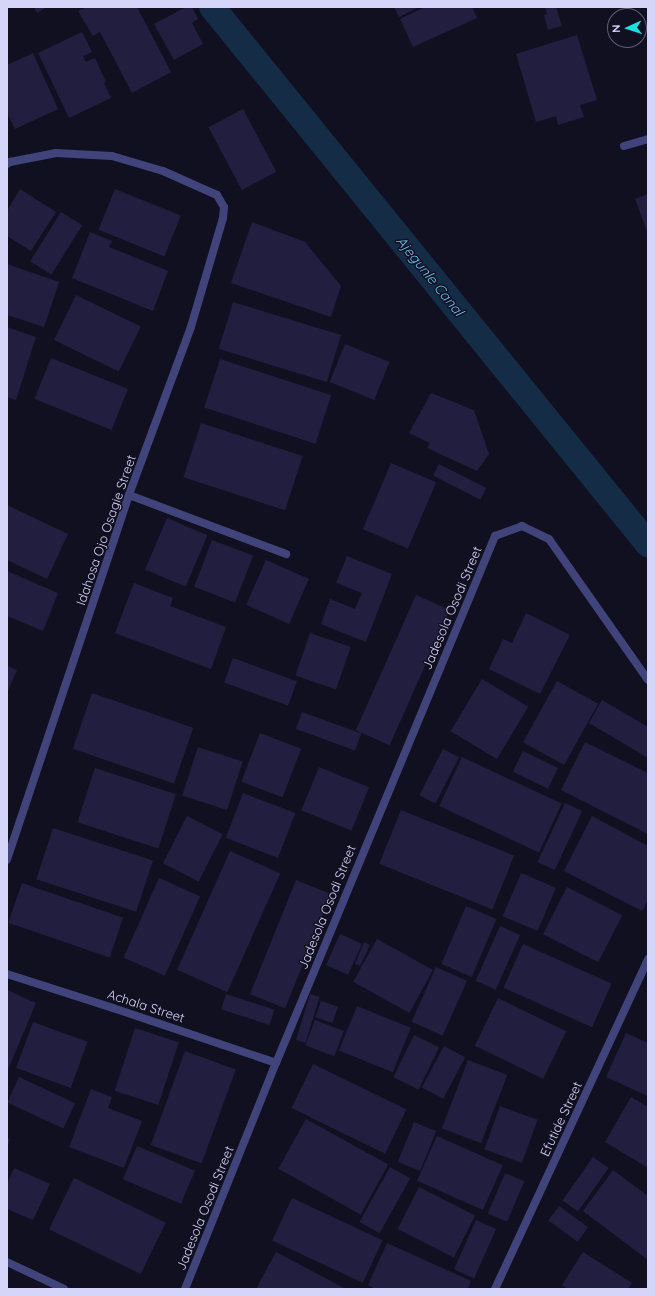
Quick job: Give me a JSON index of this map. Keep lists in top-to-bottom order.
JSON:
{
  "streets": {
    "street": [
      "Idahosa Ojo Osagie Street",
      "Jadesola Osodi Street",
      "Achala Street",
      "Efutide Street"
    ]
  },
  "crossings": [
    ["Jadesola Osodi Street", "Achala Street"]
  ],
  "water": ["Ajegunle Canal"],
  "north": "left"
}
